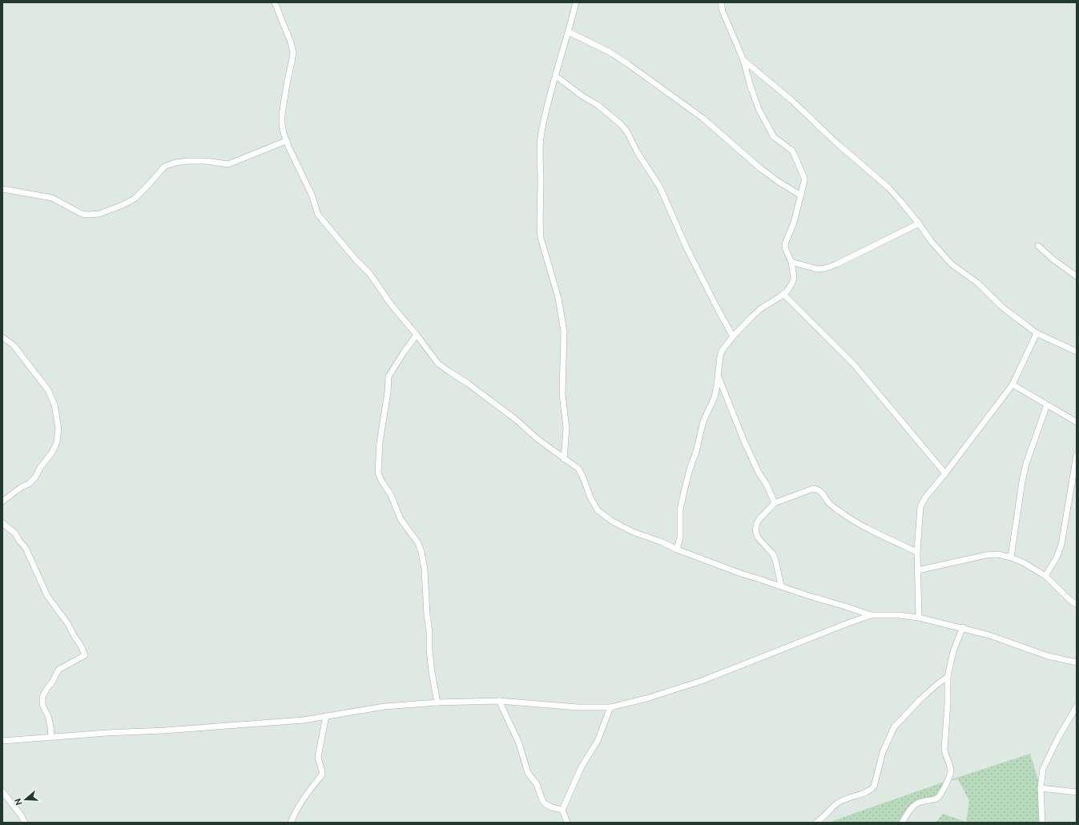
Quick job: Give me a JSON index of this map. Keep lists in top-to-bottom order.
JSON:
{
  "north": "left"
}
